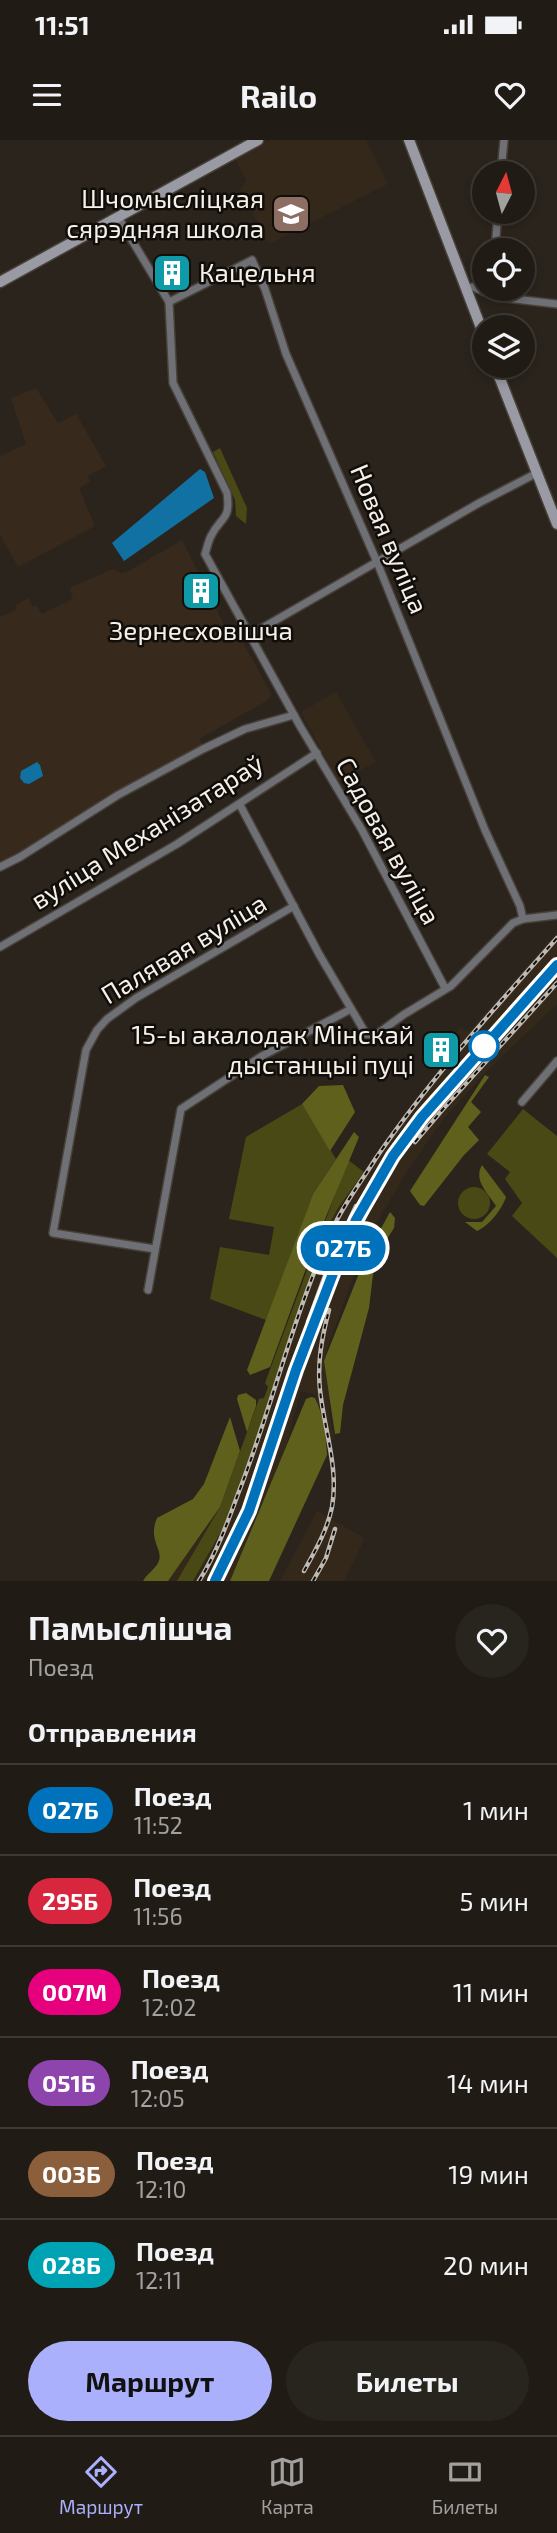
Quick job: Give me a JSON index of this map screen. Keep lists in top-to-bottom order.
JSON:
{
  "streets": {
    "street": [
      "Новая вуліца",
      "вуліца Механізатараў",
      "Садовая вуліца",
      "Палявая вуліца"
    ]
  },
  "crossings": [
    ["Новая вуліца", "Садовая вуліца"],
    ["вуліца Механізатараў", "Садовая вуліца"]
  ],
  "places": {
    "school or university": ["Шчомысліцкая сярэдняя школа"],
    "building": ["Кацельня", "Зернесховішча", "15-ы акалодак Мінскай дыстанцыі пуці"]
  },
  "north": "top",
  "page": {
    "status": "11:51",
    "header": "Railo",
    "on_map": "027Б",
    "heading": [
      ["Памыслішча", "Поезд"],
      "Отправления"
    ],
    "list": [
      {
        "mark": "027Б",
        "name": "Поезд",
        "note": "11:52",
        "value": "1 мин"
      },
      {
        "mark": "295Б",
        "name": "Поезд",
        "note": "11:56",
        "value": "5 мин"
      },
      {
        "mark": "007М",
        "name": "Поезд",
        "note": "12:02",
        "value": "11 мин"
      },
      {
        "mark": "051Б",
        "name": "Поезд",
        "note": "12:05",
        "value": "14 мин"
      },
      {
        "mark": "003Б",
        "name": "Поезд",
        "note": "12:10",
        "value": "19 мин"
      },
      {
        "mark": "028Б",
        "name": "Поезд",
        "note": "12:11",
        "value": "20 мин"
      }
    ],
    "buttons": ["Маршрут", "Билеты"],
    "tabs": ["Маршрут", "Карта", "Билеты"]
  }
}
